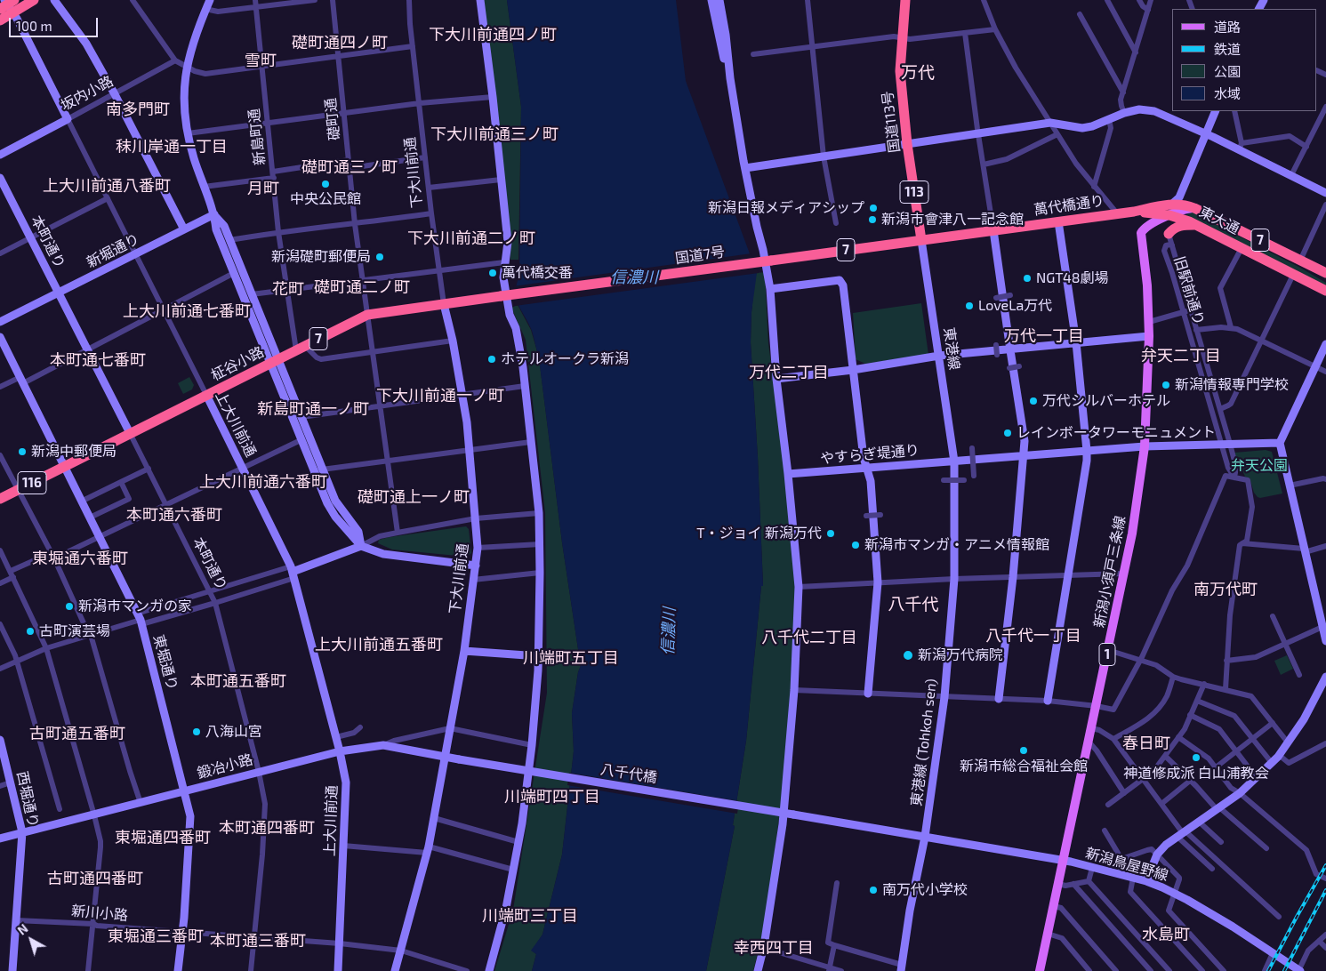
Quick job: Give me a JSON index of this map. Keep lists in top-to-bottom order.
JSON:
{
  "streets": {
    "highway": [
      "国道113号",
      "113",
      "萬代橋通り",
      "東大通",
      "7",
      "国道7号",
      "柾谷小路",
      "116"
    ],
    "main road": ["新潟小須戸三条線", "1"],
    "street": [
      "坂内小路",
      "礎町通",
      "新島町通",
      "下大川前通",
      "本町通り",
      "新堀通り",
      "旧駅前通り",
      "東港線",
      "上大川前通",
      "やすらぎ堤通り",
      "東堀通り",
      "東港線 (Tohkoh sen)",
      "鍛冶小路",
      "八千代橋",
      "西堀通り",
      "新潟鳥屋野線",
      "新川小路"
    ]
  },
  "crossings": [
    ["坂内小路", "上大川前通"],
    ["礎町通", "柾谷小路"],
    ["国道113号", "萬代橋通り"],
    ["国道113号", "東港線"],
    ["新島町通", "柾谷小路"],
    ["下大川前通", "柾谷小路"],
    ["下大川前通", "鍛冶小路"],
    ["下大川前通", "新川小路"],
    ["萬代橋通り", "東大通"],
    ["萬代橋通り", "国道7号"],
    ["萬代橋通り", "東港線"],
    ["萬代橋通り", "新潟小須戸三条線"],
    ["東大通", "新潟小須戸三条線"],
    ["本町通り", "新堀通り"],
    ["本町通り", "柾谷小路"],
    ["本町通り", "鍛冶小路"],
    ["本町通り", "新川小路"],
    ["新堀通り", "上大川前通"],
    ["国道7号", "柾谷小路"],
    ["旧駅前通り", "やすらぎ堤通り"],
    ["東港線", "やすらぎ堤通り"],
    ["東港線", "東港線 (Tohkoh sen)"],
    ["柾谷小路", "上大川前通"],
    ["柾谷小路", "東堀通り"],
    ["上大川前通", "鍛冶小路"],
    ["上大川前通", "新川小路"],
    ["やすらぎ堤通り", "新潟小須戸三条線"],
    ["やすらぎ堤通り", "東港線 (Tohkoh sen)"],
    ["新潟小須戸三条線", "新潟鳥屋野線"],
    ["東堀通り", "鍛冶小路"],
    ["東堀通り", "新川小路"],
    ["東港線 (Tohkoh sen)", "八千代橋"],
    ["東港線 (Tohkoh sen)", "新潟鳥屋野線"],
    ["鍛冶小路", "八千代橋"],
    ["鍛冶小路", "西堀通り"],
    ["八千代橋", "新潟鳥屋野線"],
    ["西堀通り", "新川小路"]
  ],
  "districts": [
    "下大川前通四ノ町",
    "礎町通四ノ町",
    "雪町",
    "万代",
    "南多門町",
    "下大川前通三ノ町",
    "秣川岸通一丁目",
    "礎町通三ノ町",
    "上大川前通八番町",
    "月町",
    "下大川前通二ノ町",
    "礎町通二ノ町",
    "花町",
    "上大川前通七番町",
    "万代一丁目",
    "弁天二丁目",
    "本町通七番町",
    "万代二丁目",
    "下大川前通一ノ町",
    "新島町通一ノ町",
    "上大川前通六番町",
    "礎町通上一ノ町",
    "本町通六番町",
    "東堀通六番町",
    "南万代町",
    "八千代",
    "八千代一丁目",
    "八千代二丁目",
    "上大川前通五番町",
    "川端町五丁目",
    "本町通五番町",
    "古町通五番町",
    "春日町",
    "川端町四丁目",
    "本町通四番町",
    "東堀通四番町",
    "古町通四番町",
    "川端町三丁目",
    "水島町",
    "東堀通三番町",
    "本町通三番町",
    "幸西四丁目"
  ],
  "water": ["信濃川"],
  "parks": ["弁天公園"],
  "places": [
    "中央公民館",
    "新潟日報メディアシップ",
    "新潟市會津八一記念館",
    "新潟礎町郵便局",
    "萬代橋交番",
    "NGT48劇場",
    "LoveLa万代",
    "ホテルオークラ新潟",
    "新潟情報専門学校",
    "万代シルバーホテル",
    "レインボータワーモニュメント",
    "新潟中郵便局",
    "T・ジョイ 新潟万代",
    "新潟市マンガ・アニメ情報館",
    "新潟市マンガの家",
    "古町演芸場",
    "新潟万代病院",
    "八海山宮",
    "新潟市総合福祉会館",
    "神道修成派 白山浦教会",
    "南万代小学校"
  ],
  "legend": [
    "道路",
    "鉄道",
    "公園",
    "水域"
  ],
  "scale_bar": "100 m",
  "north": "top left"
}
